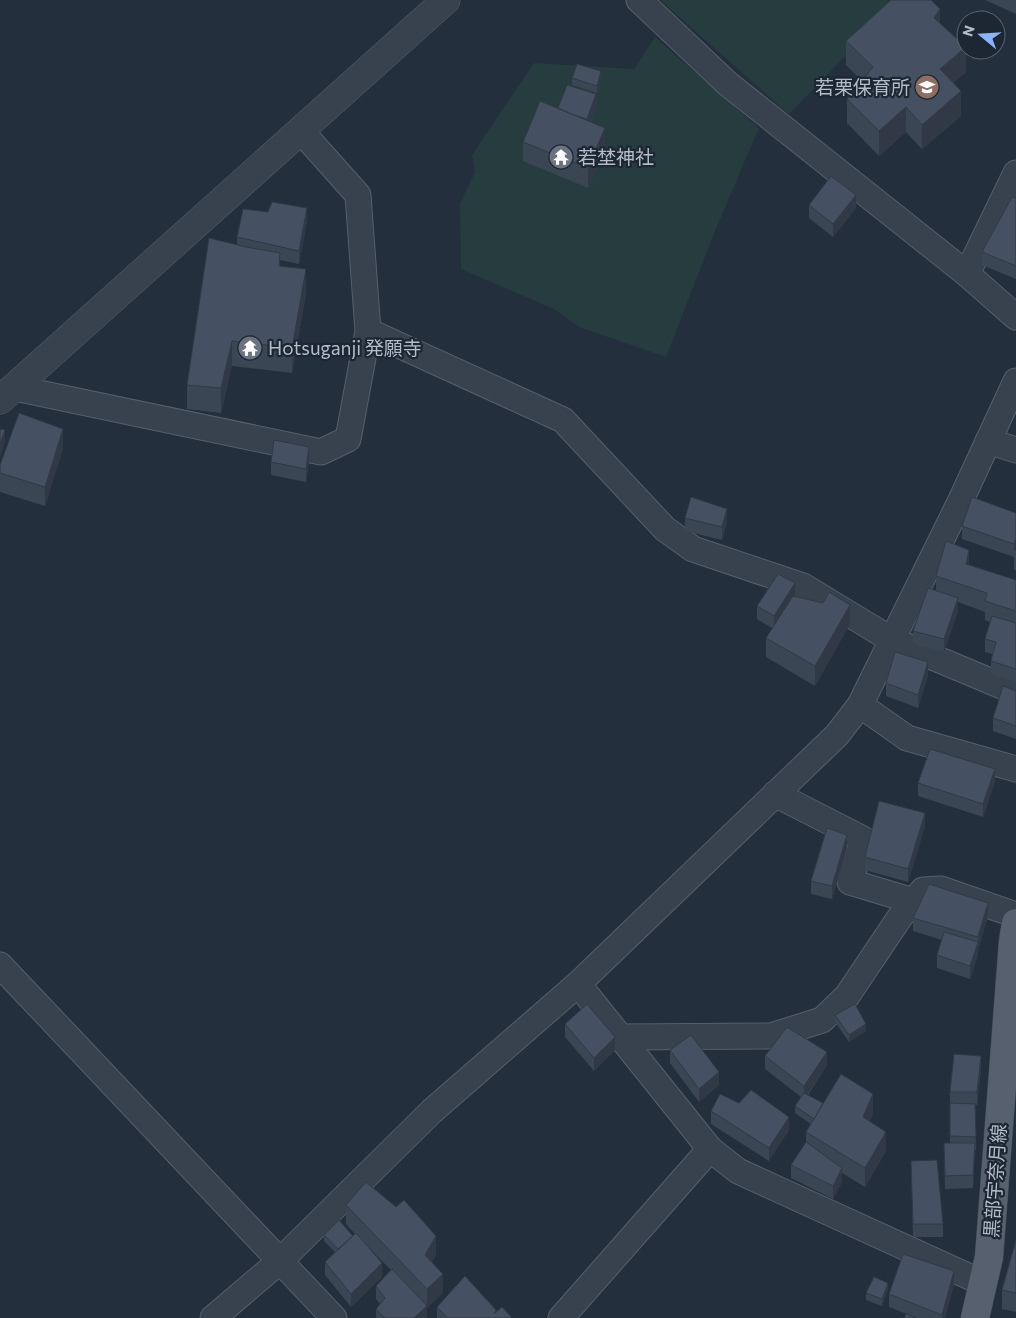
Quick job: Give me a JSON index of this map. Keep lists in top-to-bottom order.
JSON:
{
  "streets": {
    "main road": ["黒部宇奈月線"]
  },
  "places": {
    "school or university": ["若栗保育所"],
    "temple": ["若埜神社", "Hotsuganji 発願寺"]
  },
  "north": "left"
}
